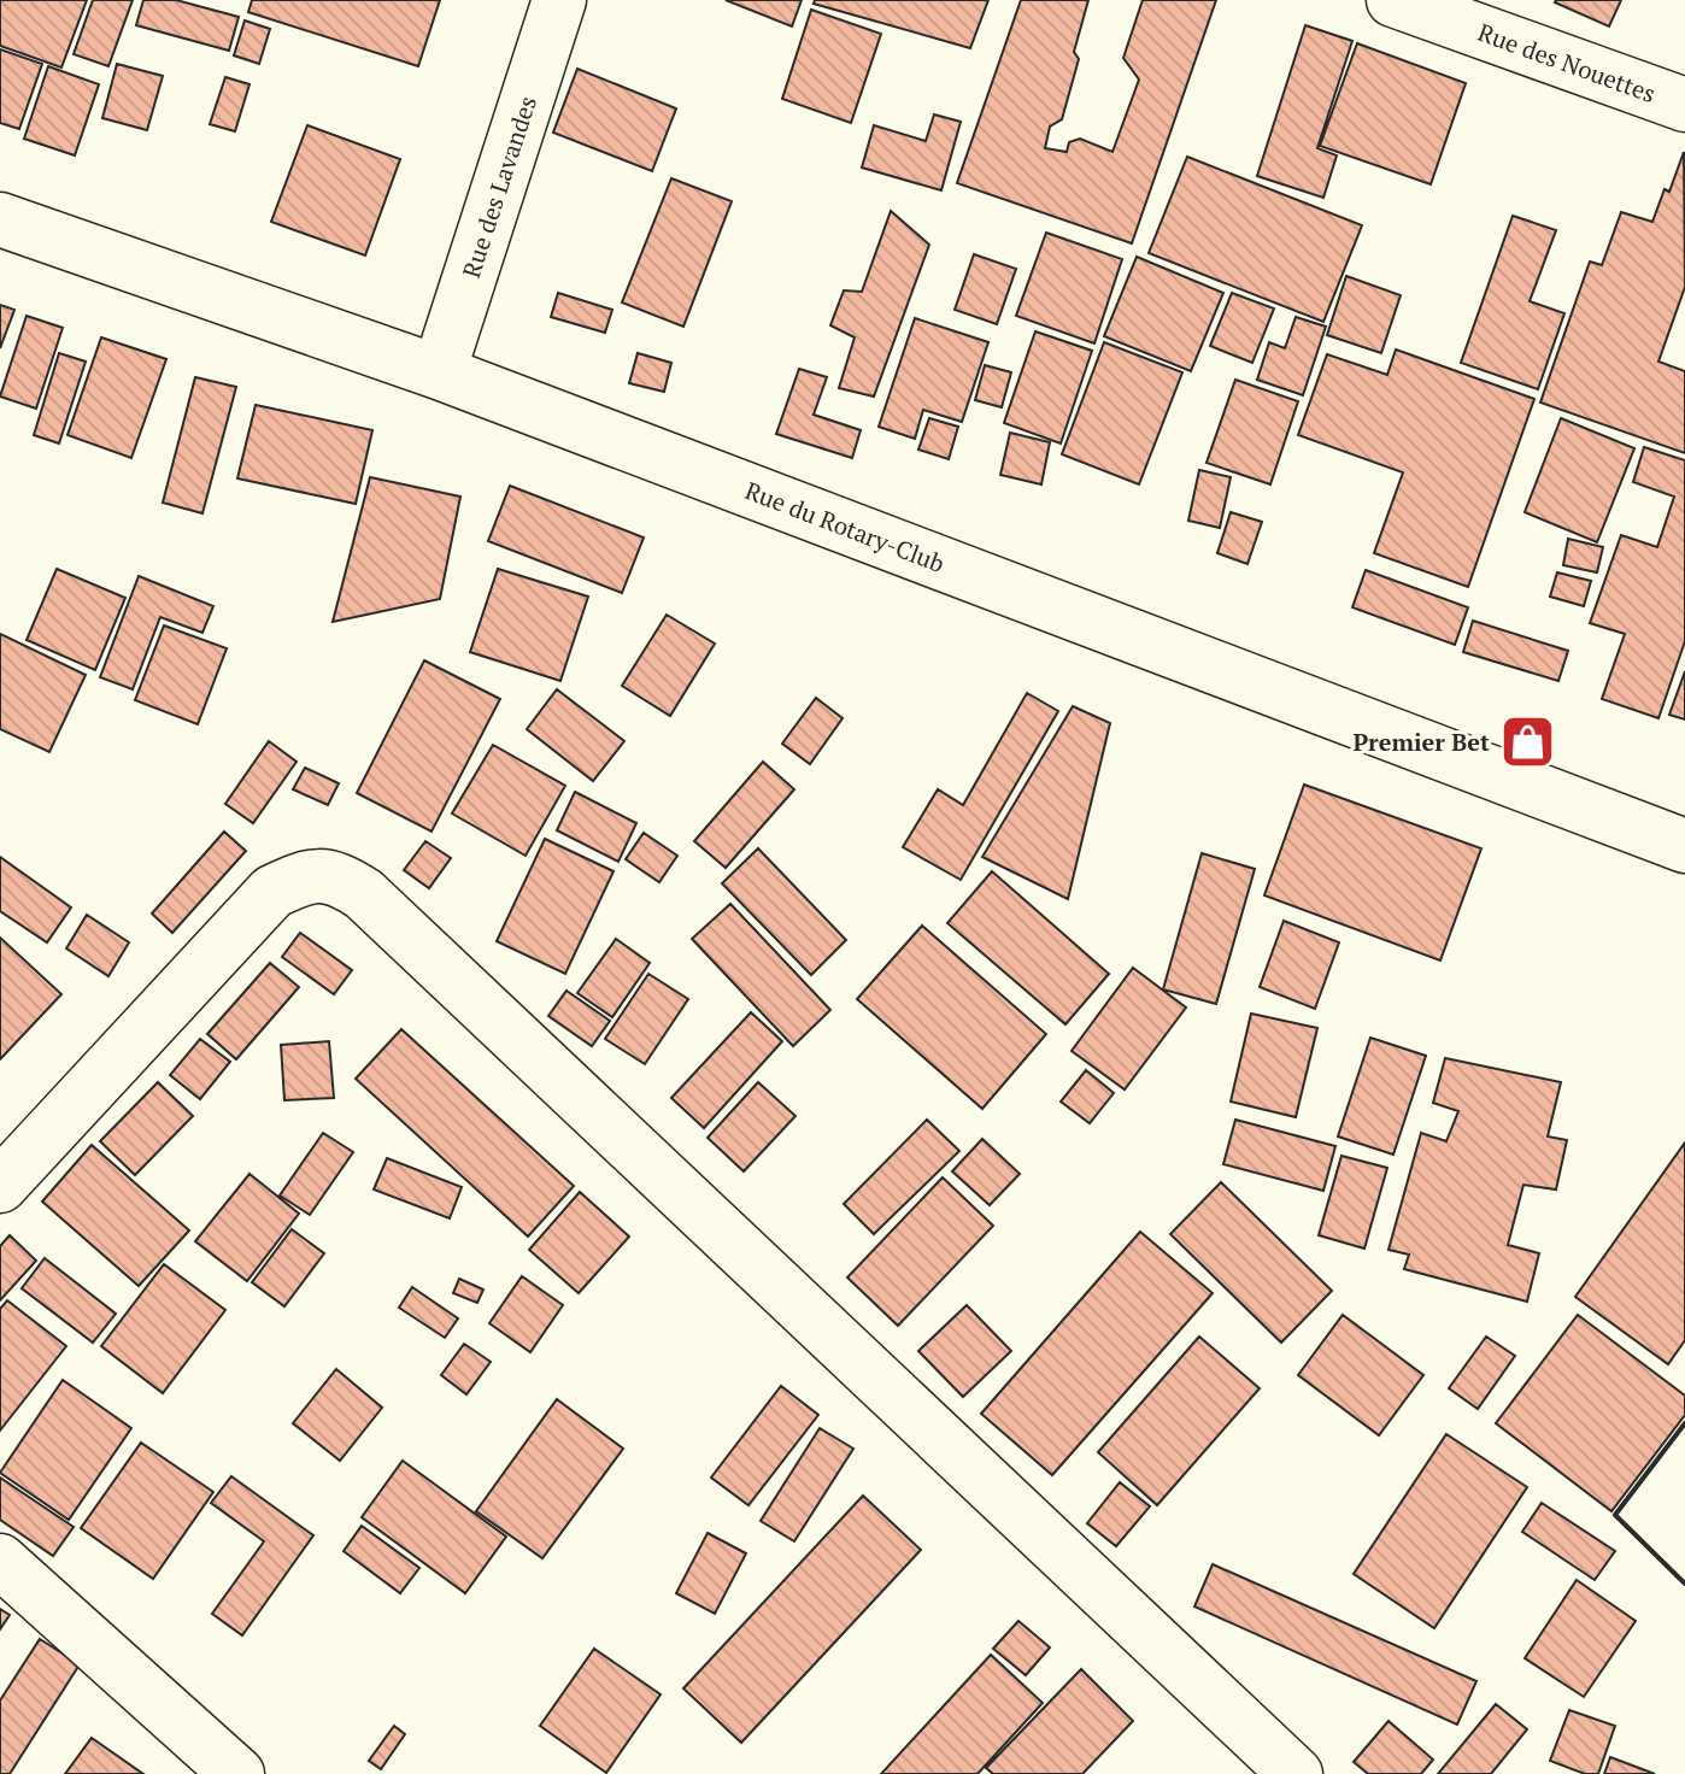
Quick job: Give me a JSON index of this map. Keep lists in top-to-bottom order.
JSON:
{
  "streets": {
    "street": ["Rue des Nouettes", "Rue des Lavandes", "Rue du Rotary-Club"]
  },
  "crossings": [
    ["Rue des Lavandes", "Rue du Rotary-Club"]
  ],
  "places": {
    "shop": ["Premier Bet"]
  }
}
